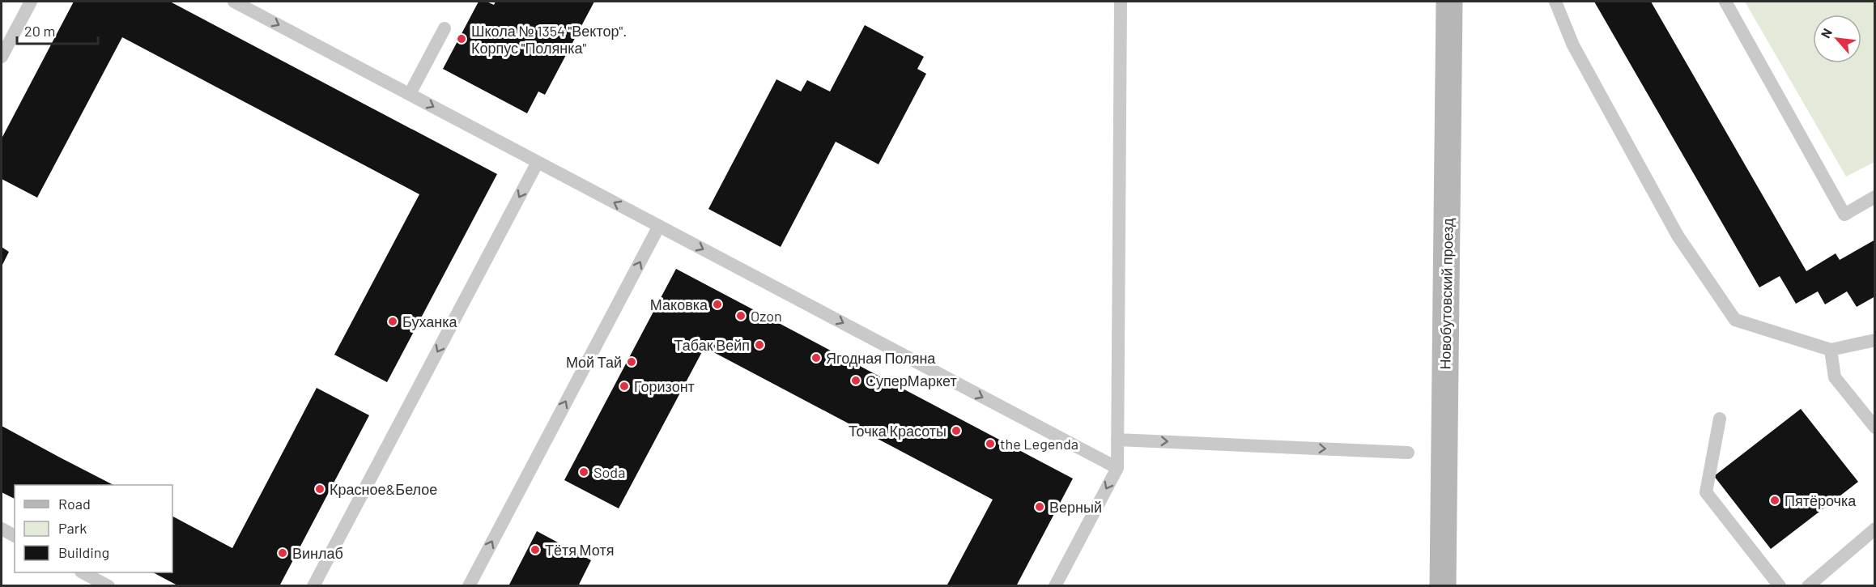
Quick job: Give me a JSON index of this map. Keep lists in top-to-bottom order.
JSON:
{
  "streets": {
    "street": ["Новобутовский проезд"]
  },
  "places": [
    "Школа № 1354 \"Вектор\". Корпус \"Полянка\"",
    "Маковка",
    "Ozon",
    "Буханка",
    "Табак Вейп",
    "Ягодная Поляна",
    "Мой Тай",
    "СуперМаркет",
    "Горизонт",
    "Точка Красоты",
    "the Legenda",
    "Soda",
    "Красное&Белое",
    "Пятёрочка",
    "Верный",
    "Тётя Мотя",
    "Винлаб"
  ],
  "legend": ["Road", "Park", "Building"],
  "scale_bar": "20 m",
  "north": "top left"
}
